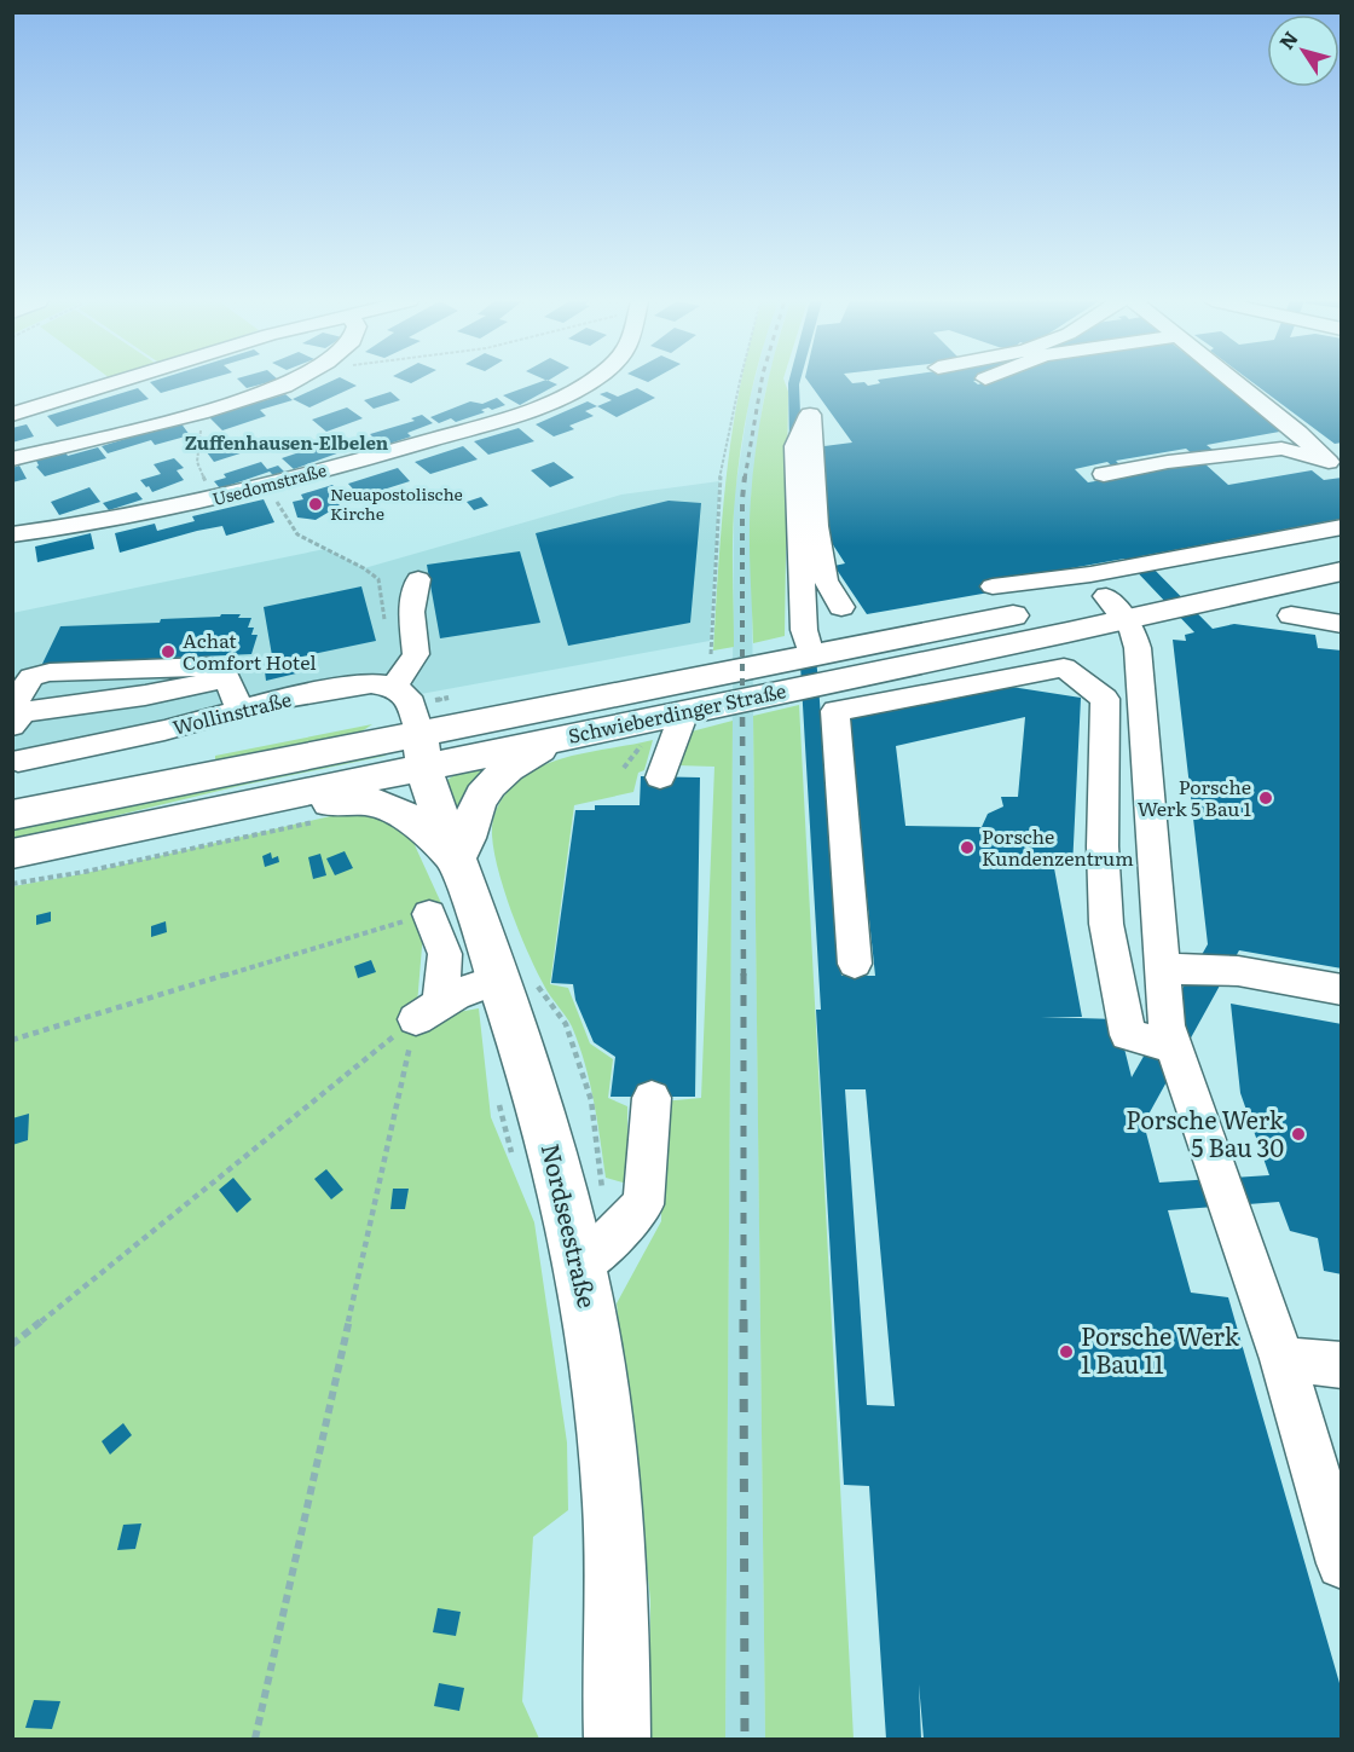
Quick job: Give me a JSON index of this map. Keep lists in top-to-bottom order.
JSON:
{
  "streets": {
    "main road": ["Schwieberdinger Straße", "Nordseestraße"],
    "street": ["Usedomstraße", "Wollinstraße"]
  },
  "crossings": [
    ["Schwieberdinger Straße", "Nordseestraße"]
  ],
  "districts": ["Zuffenhausen-Elbelen"],
  "places": [
    "Neuapostolische Kirche",
    "Achat Comfort Hotel",
    "Porsche Werk 5 Bau 1",
    "Porsche Kundenzentrum",
    "Porsche Werk 5 Bau 30",
    "Porsche Werk 1 Bau 11"
  ],
  "north": "top left"
}
